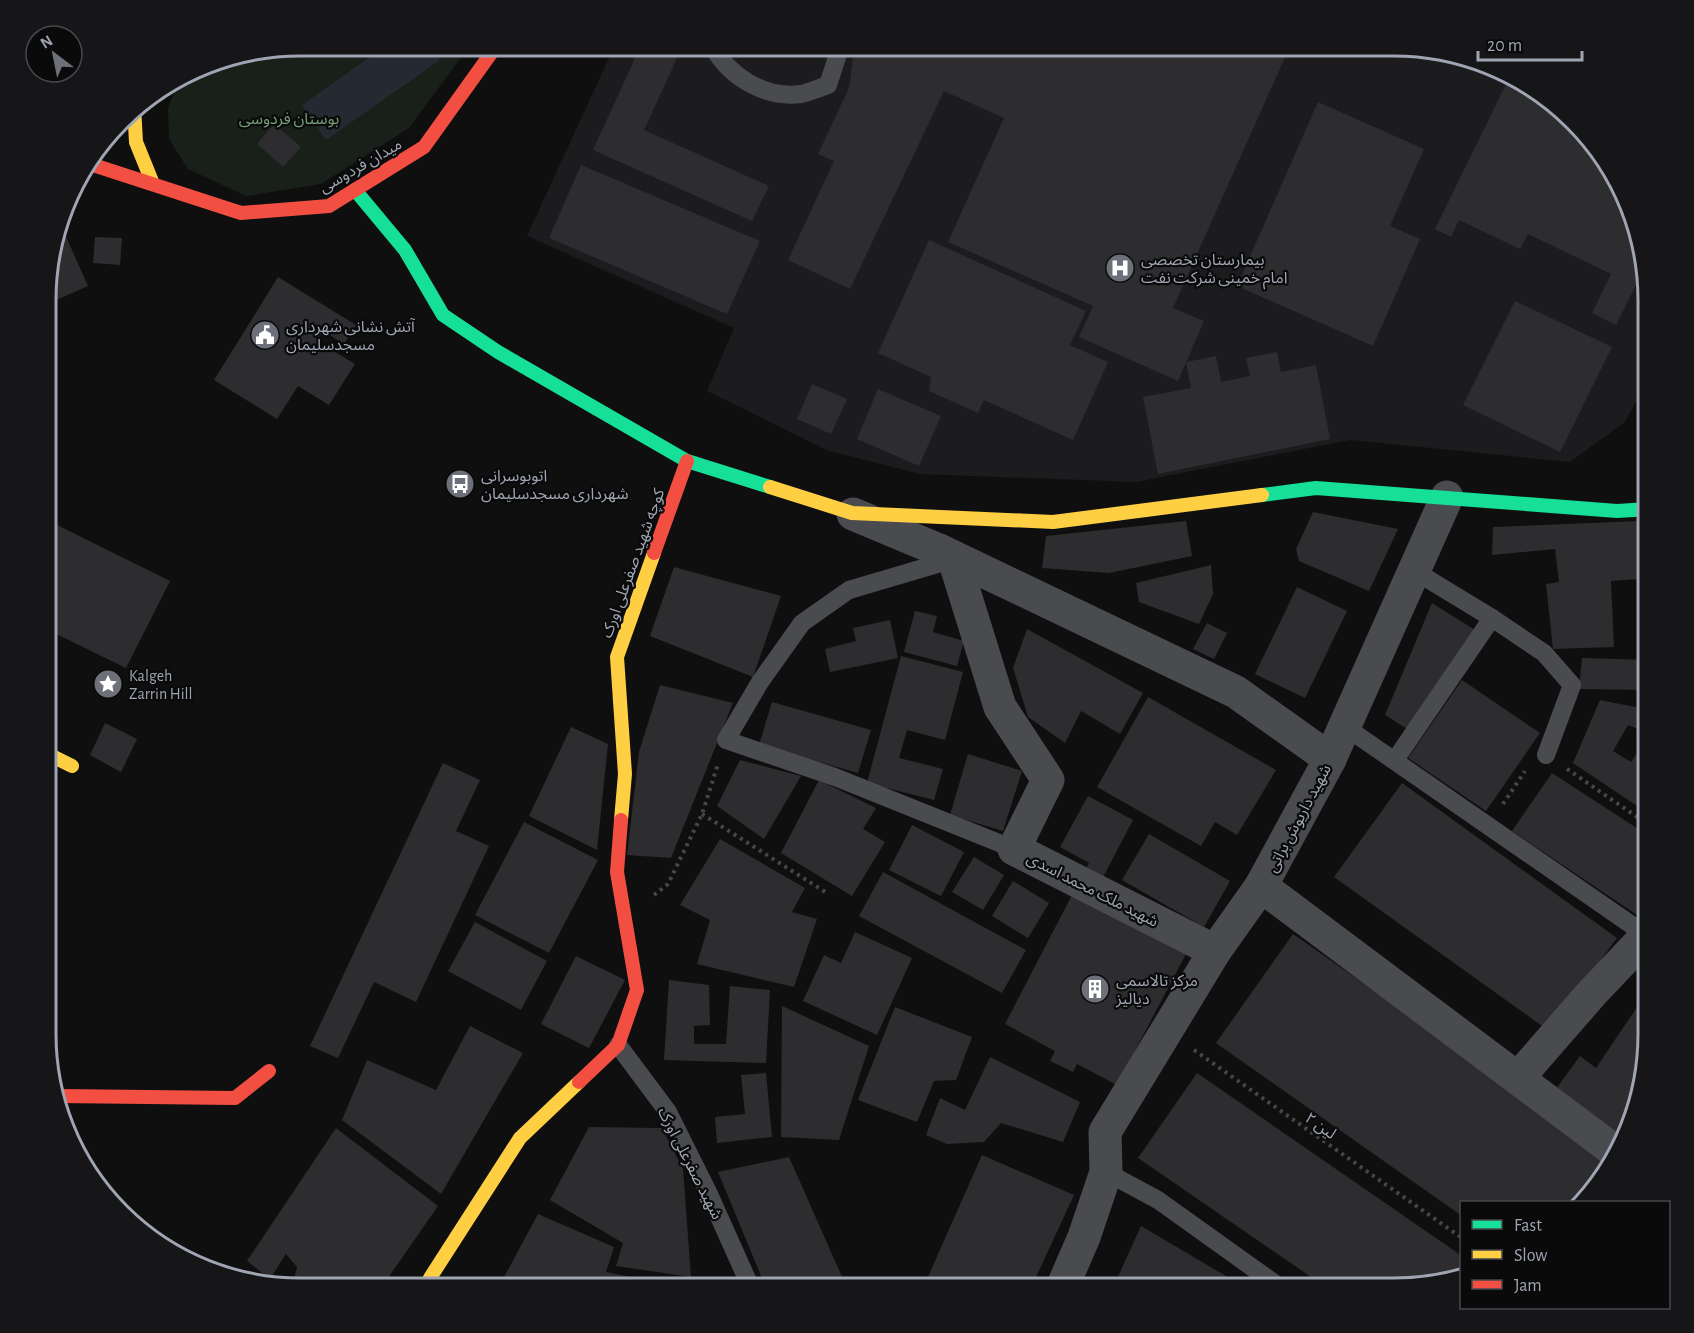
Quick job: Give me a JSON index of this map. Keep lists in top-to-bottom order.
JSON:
{
  "streets": {
    "street": [
      "میدان فردوسی",
      "کوچه شهید صفرعلی اورک",
      "شهید داریوش براتی",
      "شهید ملک محمد اسدی"
    ],
    "lane": ["شهید صفرعلی اورک"],
    "path": ["لين ۲"]
  },
  "crossings": [
    ["کوچه شهید صفرعلی اورک", "شهید صفرعلی اورک"],
    ["شهید داریوش براتی", "شهید ملک محمد اسدی"],
    ["شهید داریوش براتی", "لين ۲"]
  ],
  "parks": ["بوستان فردوسی"],
  "places": {
    "hospital": ["بیمارستان تخصصی امام خمینی شرکت نفت"],
    "public building": ["آتش نشانی شهرداری مسجدسلیمان"],
    "bus stop": ["اتوبوسرانی شهرداری مسجدسلیمان"],
    "place": ["Kalgeh Zarrin Hill"],
    "building": ["مرکز تالاسمی دیالیز"]
  },
  "legend": ["Fast", "Slow", "Jam"],
  "scale_bar": "20 m",
  "north": "top left"
}
